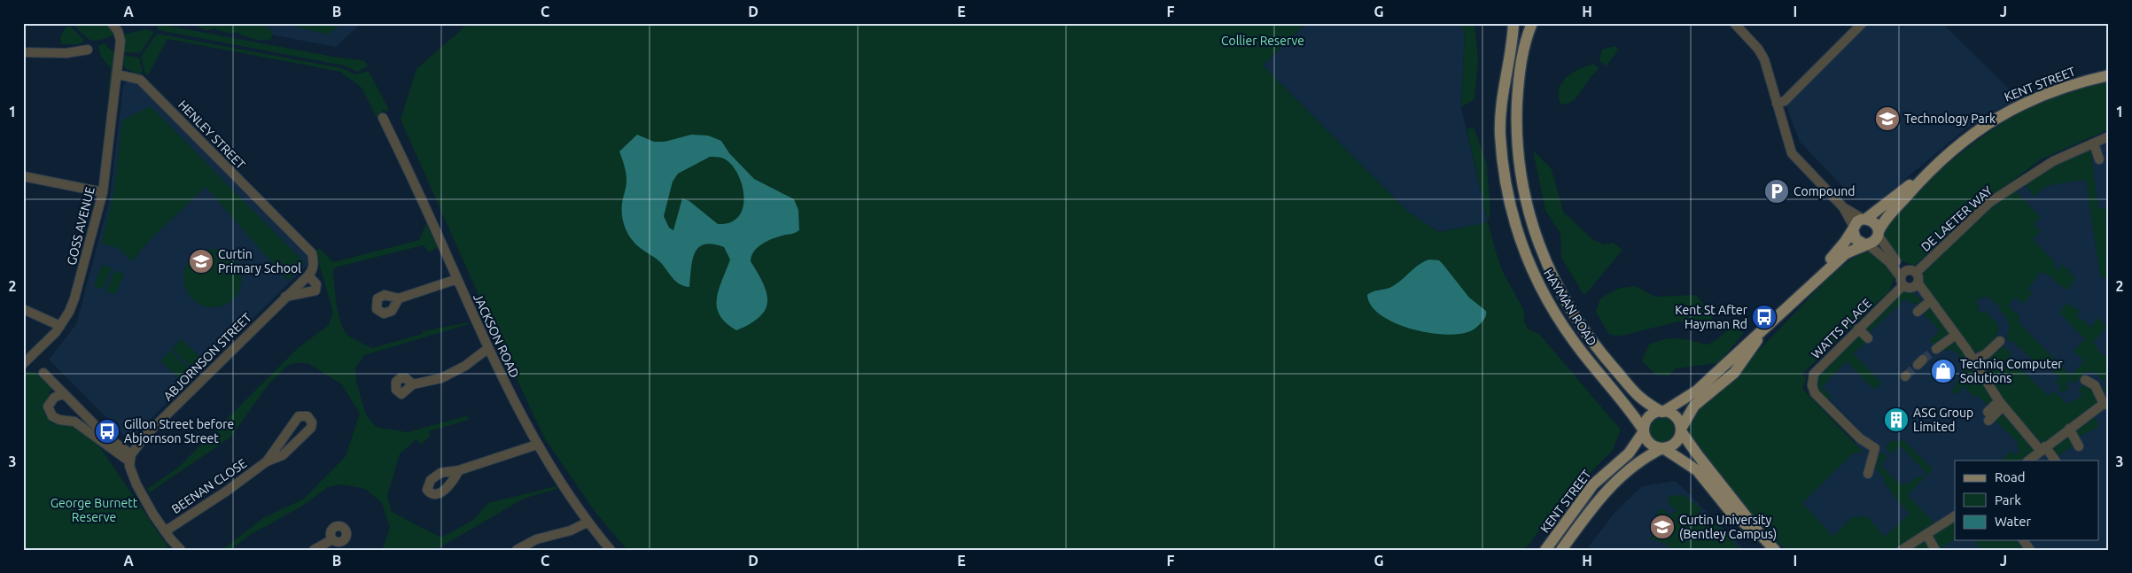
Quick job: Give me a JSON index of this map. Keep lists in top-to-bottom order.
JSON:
{
  "streets": {
    "main road": ["KENT STREET", "HAYMAN ROAD"],
    "street": [
      "HENLEY STREET",
      "DE LAETER WAY",
      "GOSS AVENUE",
      "WATTS PLACE",
      "JACKSON ROAD",
      "ABJORNSON STREET",
      "BEENAN CLOSE"
    ]
  },
  "crossings": [
    ["KENT STREET", "HAYMAN ROAD"],
    ["HENLEY STREET", "GOSS AVENUE"],
    ["HENLEY STREET", "ABJORNSON STREET"],
    ["DE LAETER WAY", "WATTS PLACE"]
  ],
  "parks": ["Collier Reserve", "George Burnett Reserve"],
  "places": {
    "school or university": ["Technology Park", "Curtin Primary School", "Curtin University (Bentley Campus)"],
    "parking": ["Compound"],
    "bus stop": ["Kent St After Hayman Rd", "Gillon Street before Abjornson Street"],
    "shop": ["Techniq Computer Solutions"],
    "building": ["ASG Group Limited"]
  },
  "legend": ["Road", "Park", "Water"],
  "grid": {
    "columns": [
      "A",
      "B",
      "C",
      "D",
      "E",
      "F",
      "G",
      "H",
      "I",
      "J"
    ],
    "rows": ["1", "2", "3"]
  }
}
